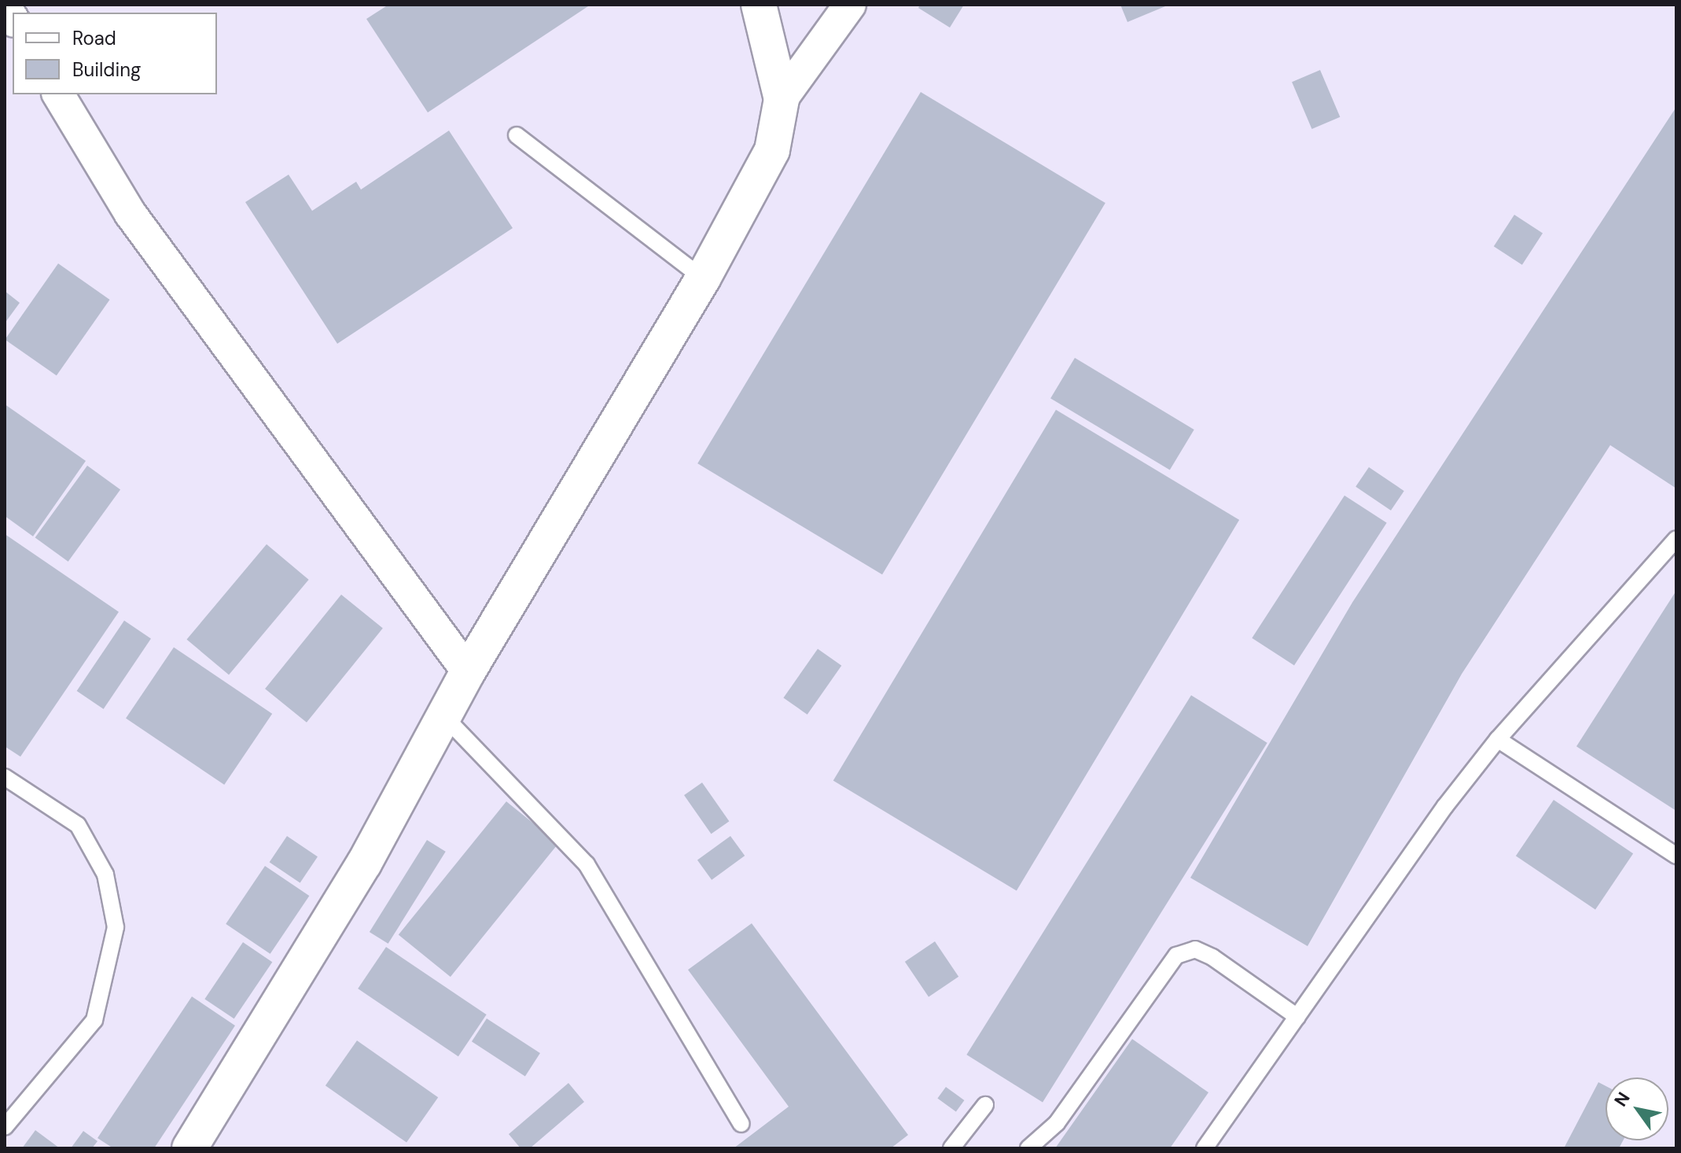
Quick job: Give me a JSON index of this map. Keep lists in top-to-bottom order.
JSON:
{
  "legend": ["Road", "Building"],
  "north": "top left"
}
